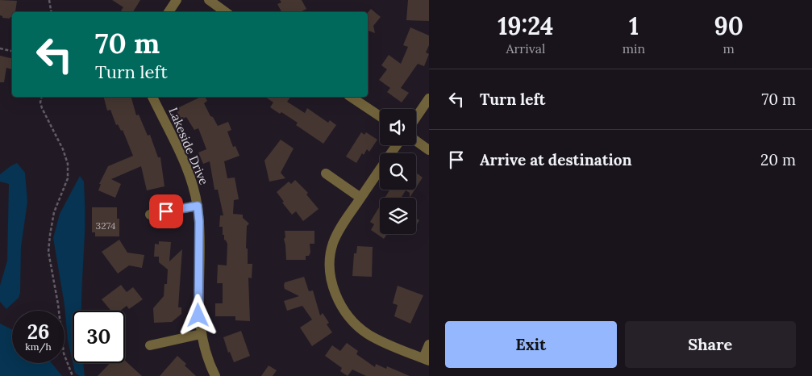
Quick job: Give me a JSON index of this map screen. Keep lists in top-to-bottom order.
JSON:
{
  "streets": {
    "street": ["Lakeside Drive"]
  },
  "house_numbers": ["3274"],
  "page": {
    "eta": [
      "19:24",
      "Arrival",
      "1",
      "min",
      "90",
      "m"
    ],
    "turn": ["70 m", "Turn left"],
    "list": [
      {
        "name": "Turn left",
        "value": "70 m"
      },
      {
        "name": "Arrive at destination",
        "value": "20 m"
      }
    ],
    "speed": "26 km/h",
    "limit": "30",
    "buttons": ["Exit", "Share"]
  }
}
